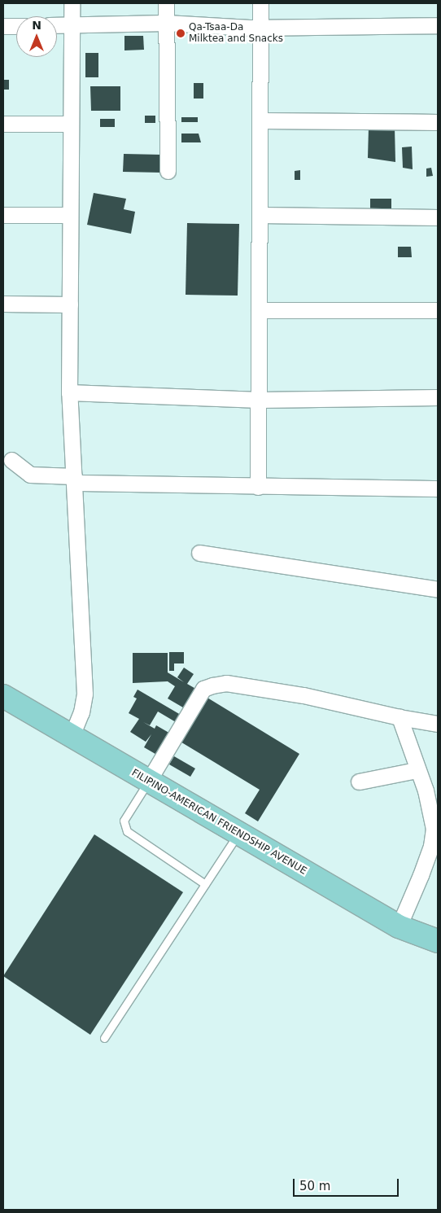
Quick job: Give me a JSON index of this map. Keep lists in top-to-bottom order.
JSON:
{
  "streets": {
    "main road": ["FILIPINO-AMERICAN FRIENDSHIP AVENUE"]
  },
  "places": ["Qa-Tsaa-Da Milktea and Snacks"],
  "scale_bar": "50 m",
  "north": "top"
}
